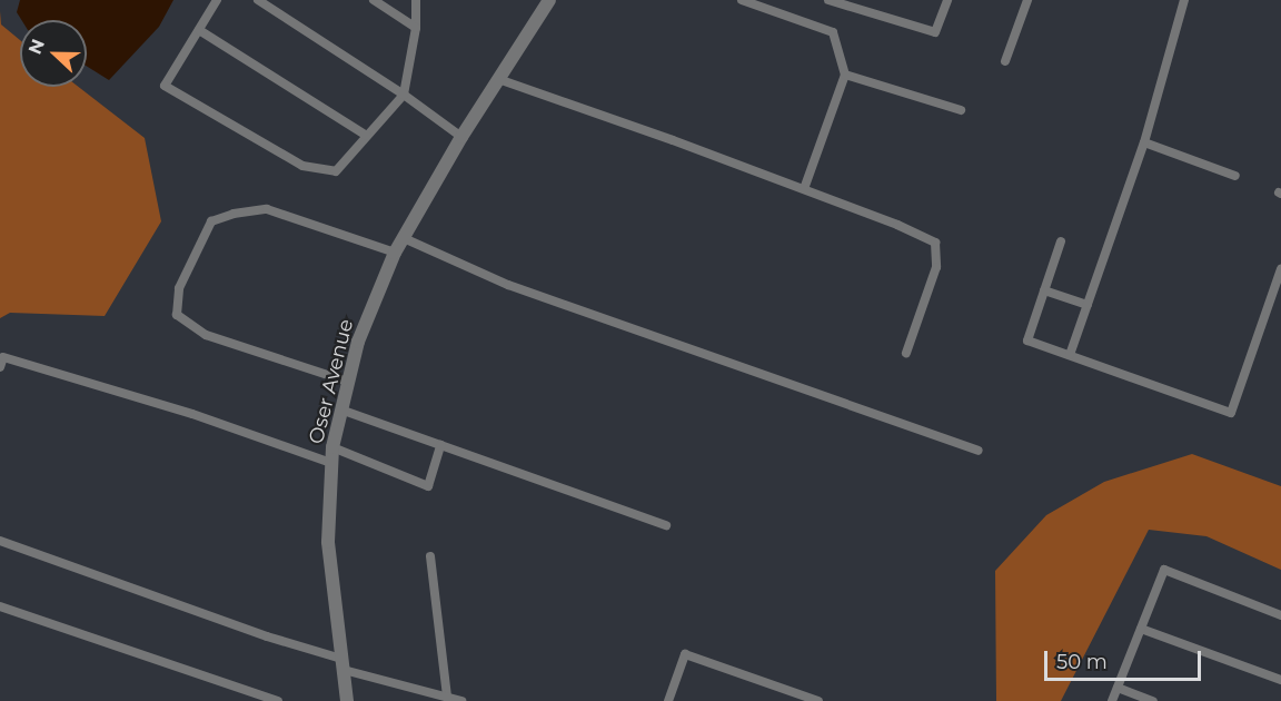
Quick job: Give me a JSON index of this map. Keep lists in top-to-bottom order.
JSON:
{
  "streets": {
    "street": ["Oser Avenue"]
  },
  "scale_bar": "50 m",
  "north": "left"
}
